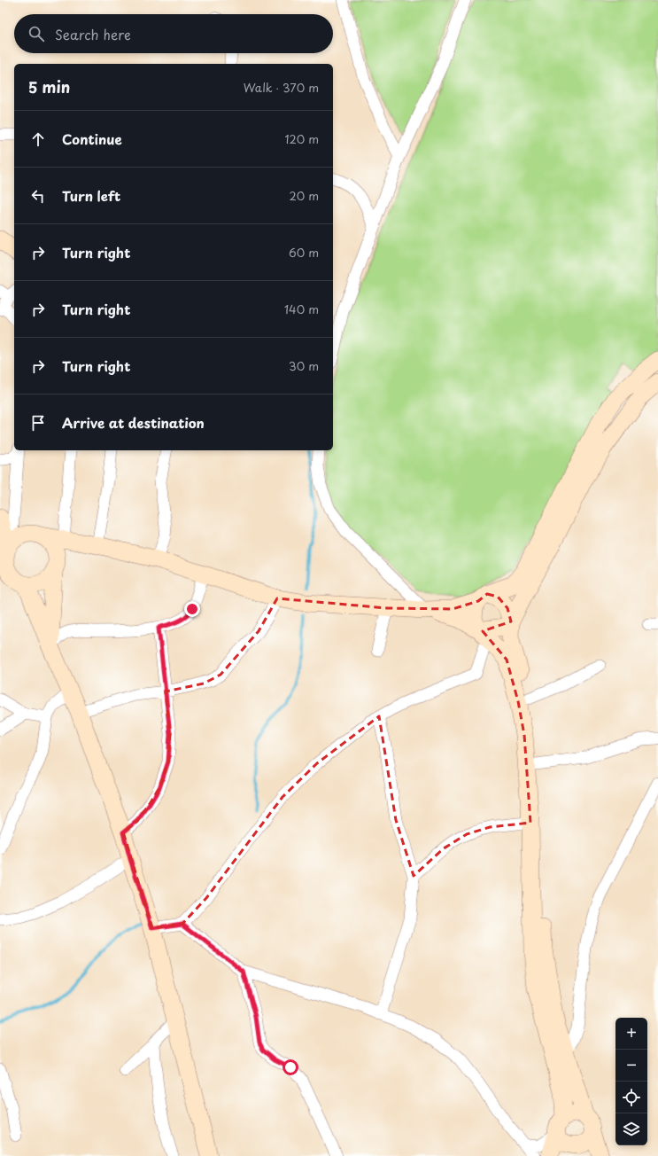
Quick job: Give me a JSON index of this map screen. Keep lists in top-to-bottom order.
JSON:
{
  "page": {
    "search": "Search here",
    "heading": ["5 min", "Walk · 370 m"],
    "list": [
      ["Continue", "120 m"],
      ["Turn left", "20 m"],
      ["Turn right", "60 m"],
      ["Turn right", "140 m"],
      ["Turn right", "30 m"],
      "Arrive at destination"
    ],
    "map_buttons": ["+", "−"]
  }
}
